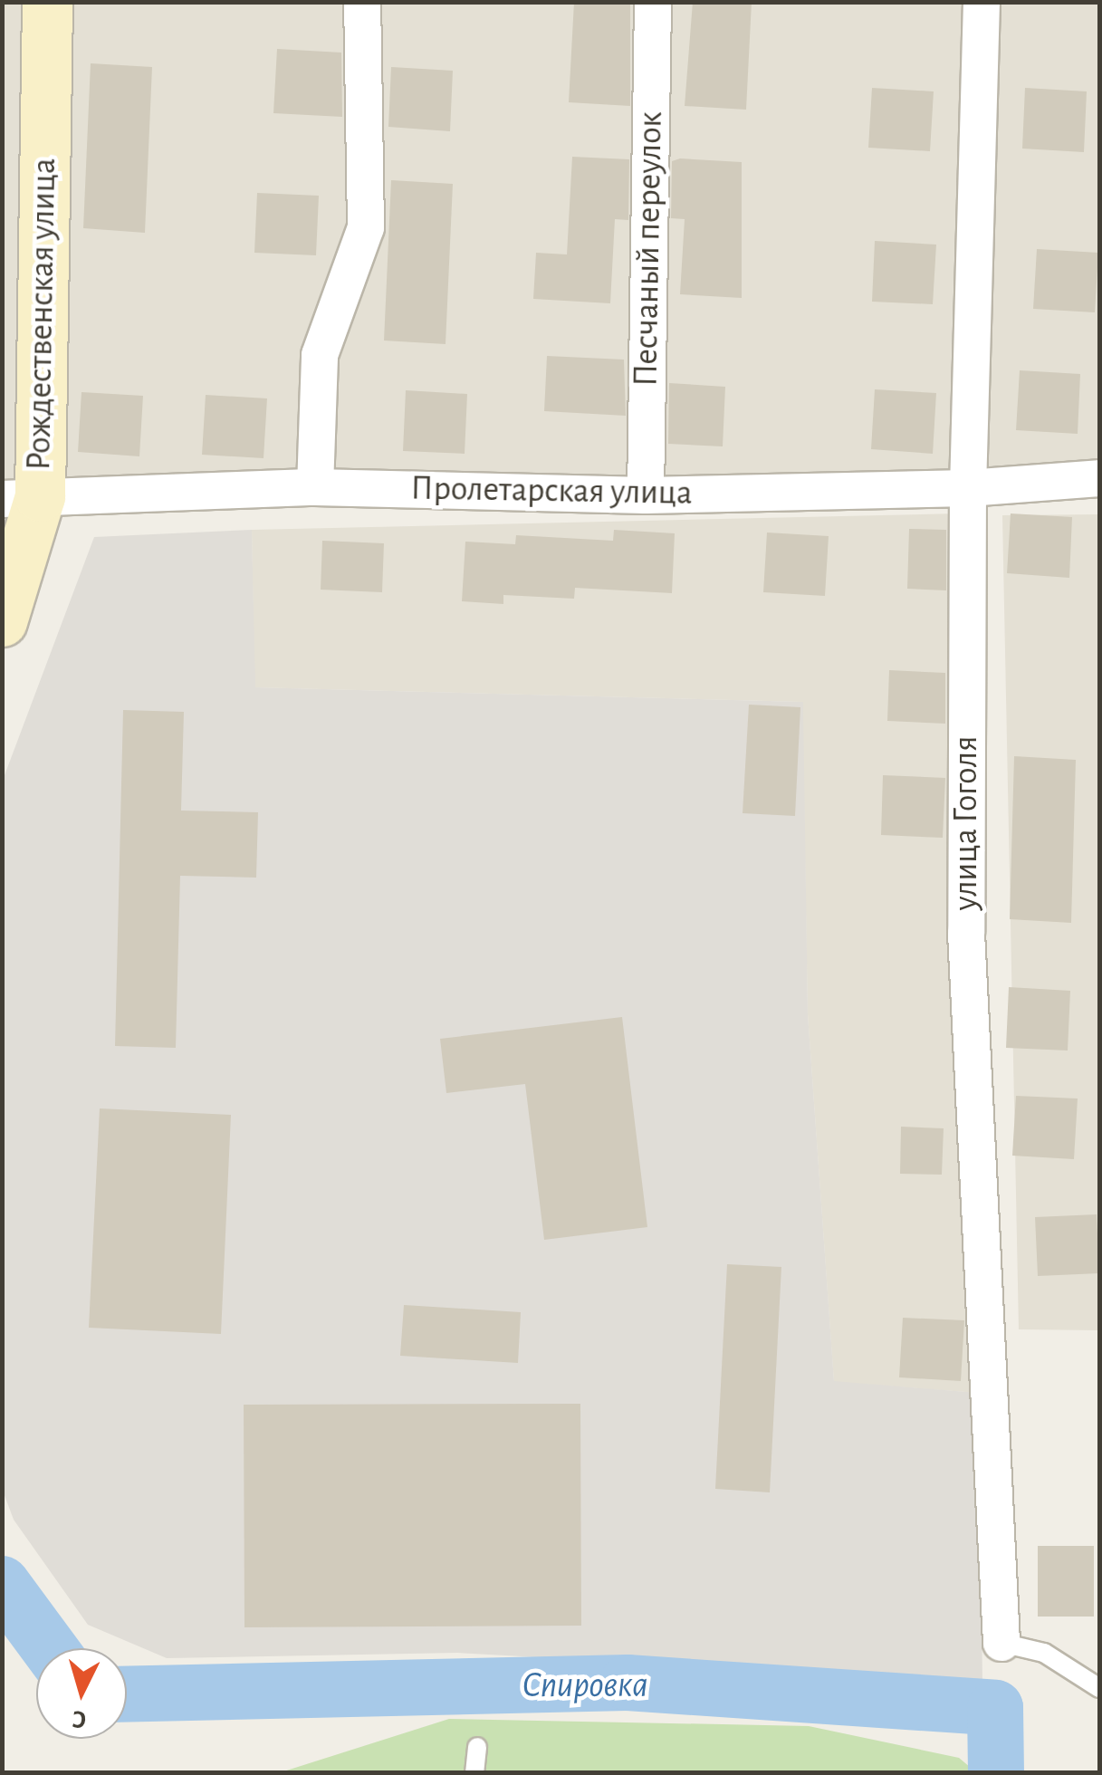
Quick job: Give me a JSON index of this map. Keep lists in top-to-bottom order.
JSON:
{
  "streets": {
    "main road": ["Рождественская улица"],
    "street": ["Песчаный переулок", "Пролетарская улица", "улица Гоголя"]
  },
  "crossings": [
    ["Песчаный переулок", "Пролетарская улица"],
    ["Рождественская улица", "Пролетарская улица"],
    ["Пролетарская улица", "улица Гоголя"]
  ],
  "water": ["Спировка"],
  "north": "bottom"
}
